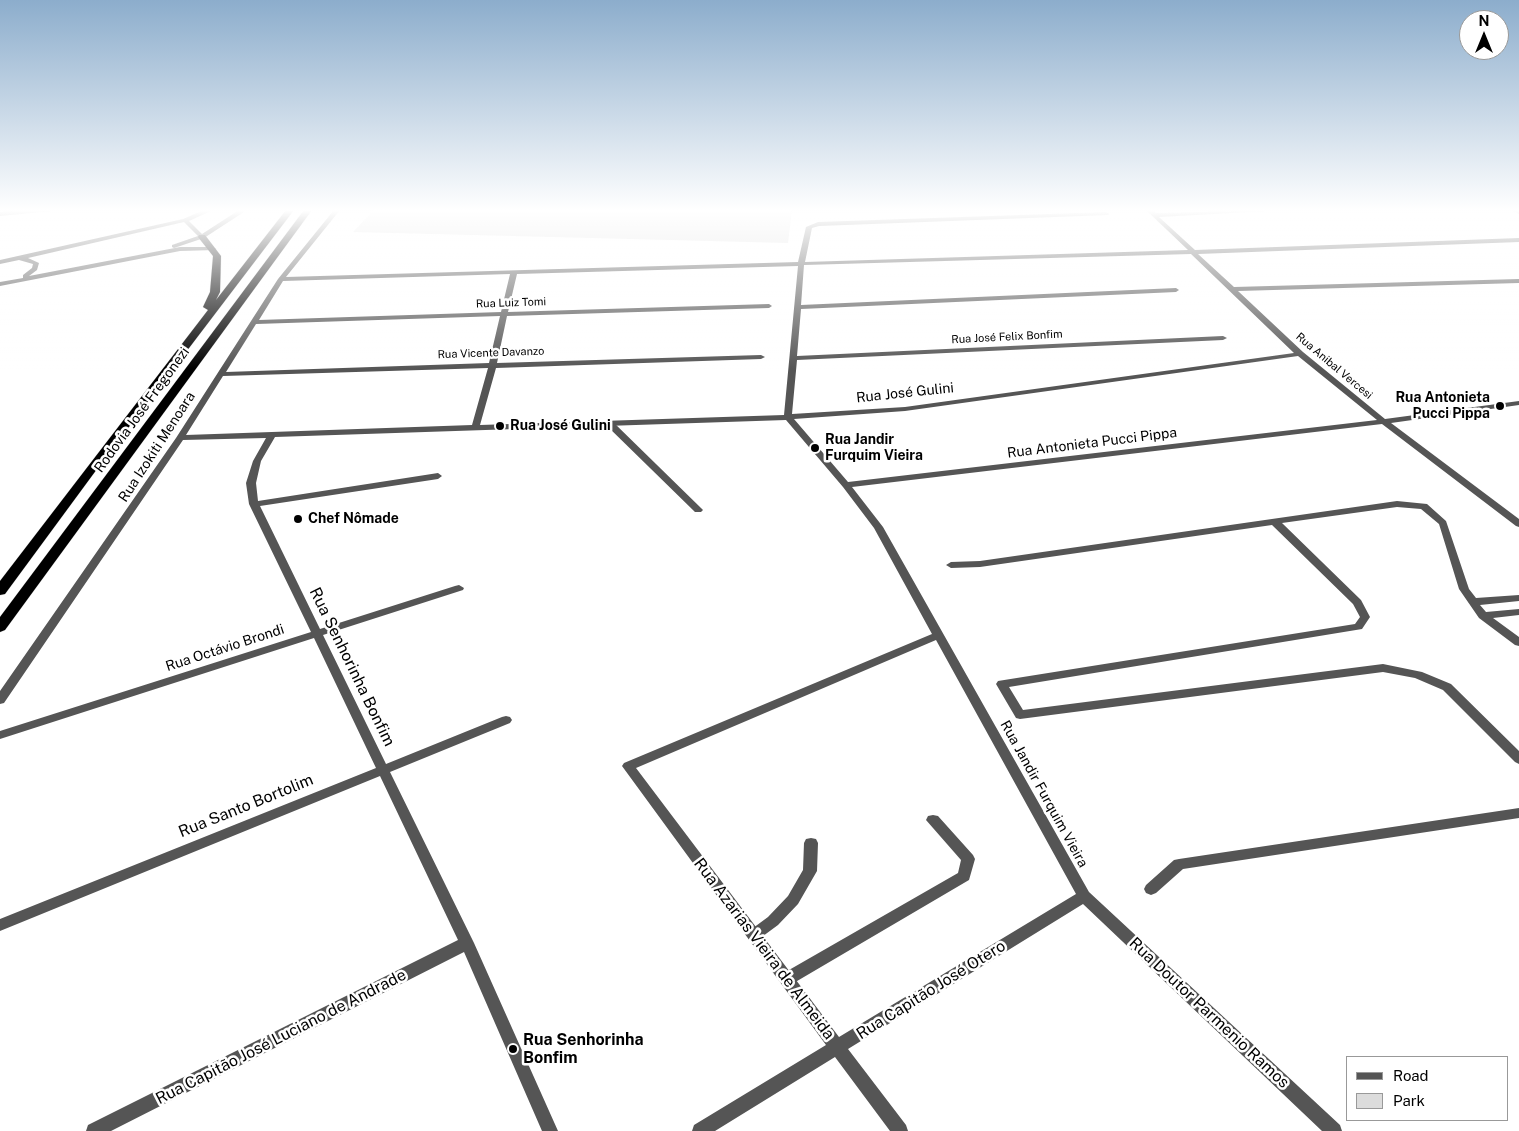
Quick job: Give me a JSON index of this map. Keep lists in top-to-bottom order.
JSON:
{
  "streets": {
    "highway": ["Rodovia José Fregonezi"],
    "street": [
      "Rua Luiz Tomi",
      "Rua José Felix Bonfim",
      "Rua Vicente Davanzo",
      "Rua Anibal Vercesi",
      "Rua José Gulini",
      "Rua Antonieta Pucci Pippa",
      "Rua Izokiti Menoara",
      "Rua Octávio Brondi",
      "Rua Senhorinha Bonfim",
      "Rua Jandir Furquim Vieira",
      "Rua Santo Bortolim",
      "Rua Azarias Vieira de Almeida",
      "Rua Capitão José Otero",
      "Rua Doutor Parmenio Ramos",
      "Rua Capitão José Luciano de Andrade"
    ]
  },
  "crossings": [
    ["Rua Luiz Tomi", "Rua Izokiti Menoara"],
    ["Rua Vicente Davanzo", "Rua Izokiti Menoara"],
    ["Rua Anibal Vercesi", "Rua José Gulini"],
    ["Rua Anibal Vercesi", "Rua Antonieta Pucci Pippa"],
    ["Rua José Gulini", "Rua Izokiti Menoara"],
    ["Rua José Gulini", "Rua Senhorinha Bonfim"],
    ["Rua José Gulini", "Rua Jandir Furquim Vieira"],
    ["Rua Antonieta Pucci Pippa", "Rua Jandir Furquim Vieira"],
    ["Rua Octávio Brondi", "Rua Senhorinha Bonfim"],
    ["Rua Senhorinha Bonfim", "Rua Santo Bortolim"],
    ["Rua Senhorinha Bonfim", "Rua Capitão José Luciano de Andrade"],
    ["Rua Jandir Furquim Vieira", "Rua Azarias Vieira de Almeida"],
    ["Rua Jandir Furquim Vieira", "Rua Capitão José Otero"],
    ["Rua Jandir Furquim Vieira", "Rua Doutor Parmenio Ramos"],
    ["Rua Azarias Vieira de Almeida", "Rua Capitão José Otero"],
    ["Rua Capitão José Otero", "Rua Doutor Parmenio Ramos"]
  ],
  "places": [
    "Rua Antonieta Pucci Pippa",
    "Rua José Gulini",
    "Rua Jandir Furquim Vieira",
    "Chef Nômade",
    "Rua Senhorinha Bonfim"
  ],
  "legend": ["Road", "Park"],
  "north": "top"
}
